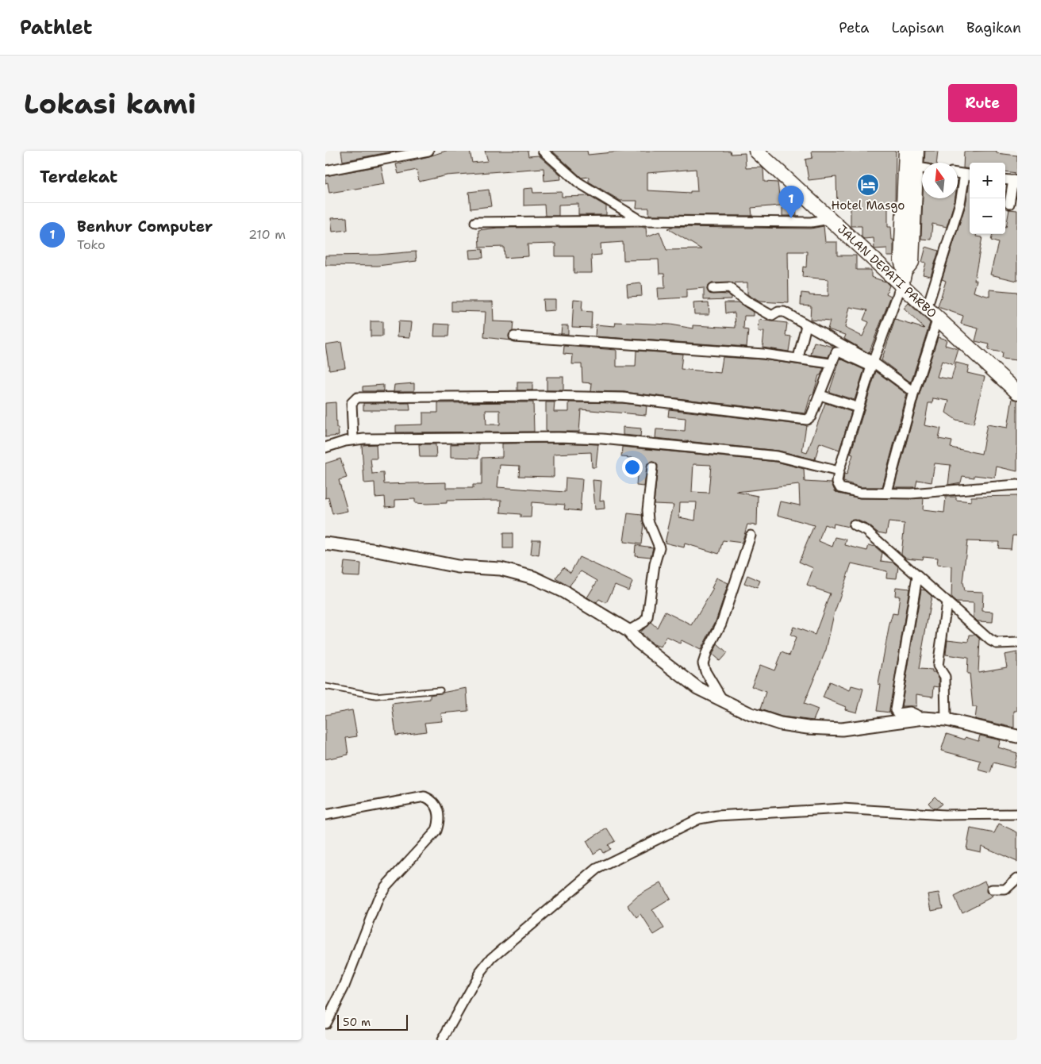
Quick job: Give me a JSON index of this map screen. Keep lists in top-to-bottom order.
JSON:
{
  "streets": {
    "main road": ["JALAN DEPATI PARBO"]
  },
  "places": {
    "hotel": ["Hotel Masgo"]
  },
  "scale_bar": "50 m",
  "north": "top",
  "page": {
    "header": "Pathlet",
    "nav": ["Peta", "Lapisan", "Bagikan"],
    "buttons": "Rute",
    "title": "Lokasi kami",
    "heading": "Terdekat",
    "map_buttons": ["+", "−"],
    "pins": "1",
    "list": [
      {
        "mark": "1",
        "name": "Benhur Computer",
        "note": "Toko",
        "value": "210 m"
      }
    ],
    "scale": "50 m"
  }
}
